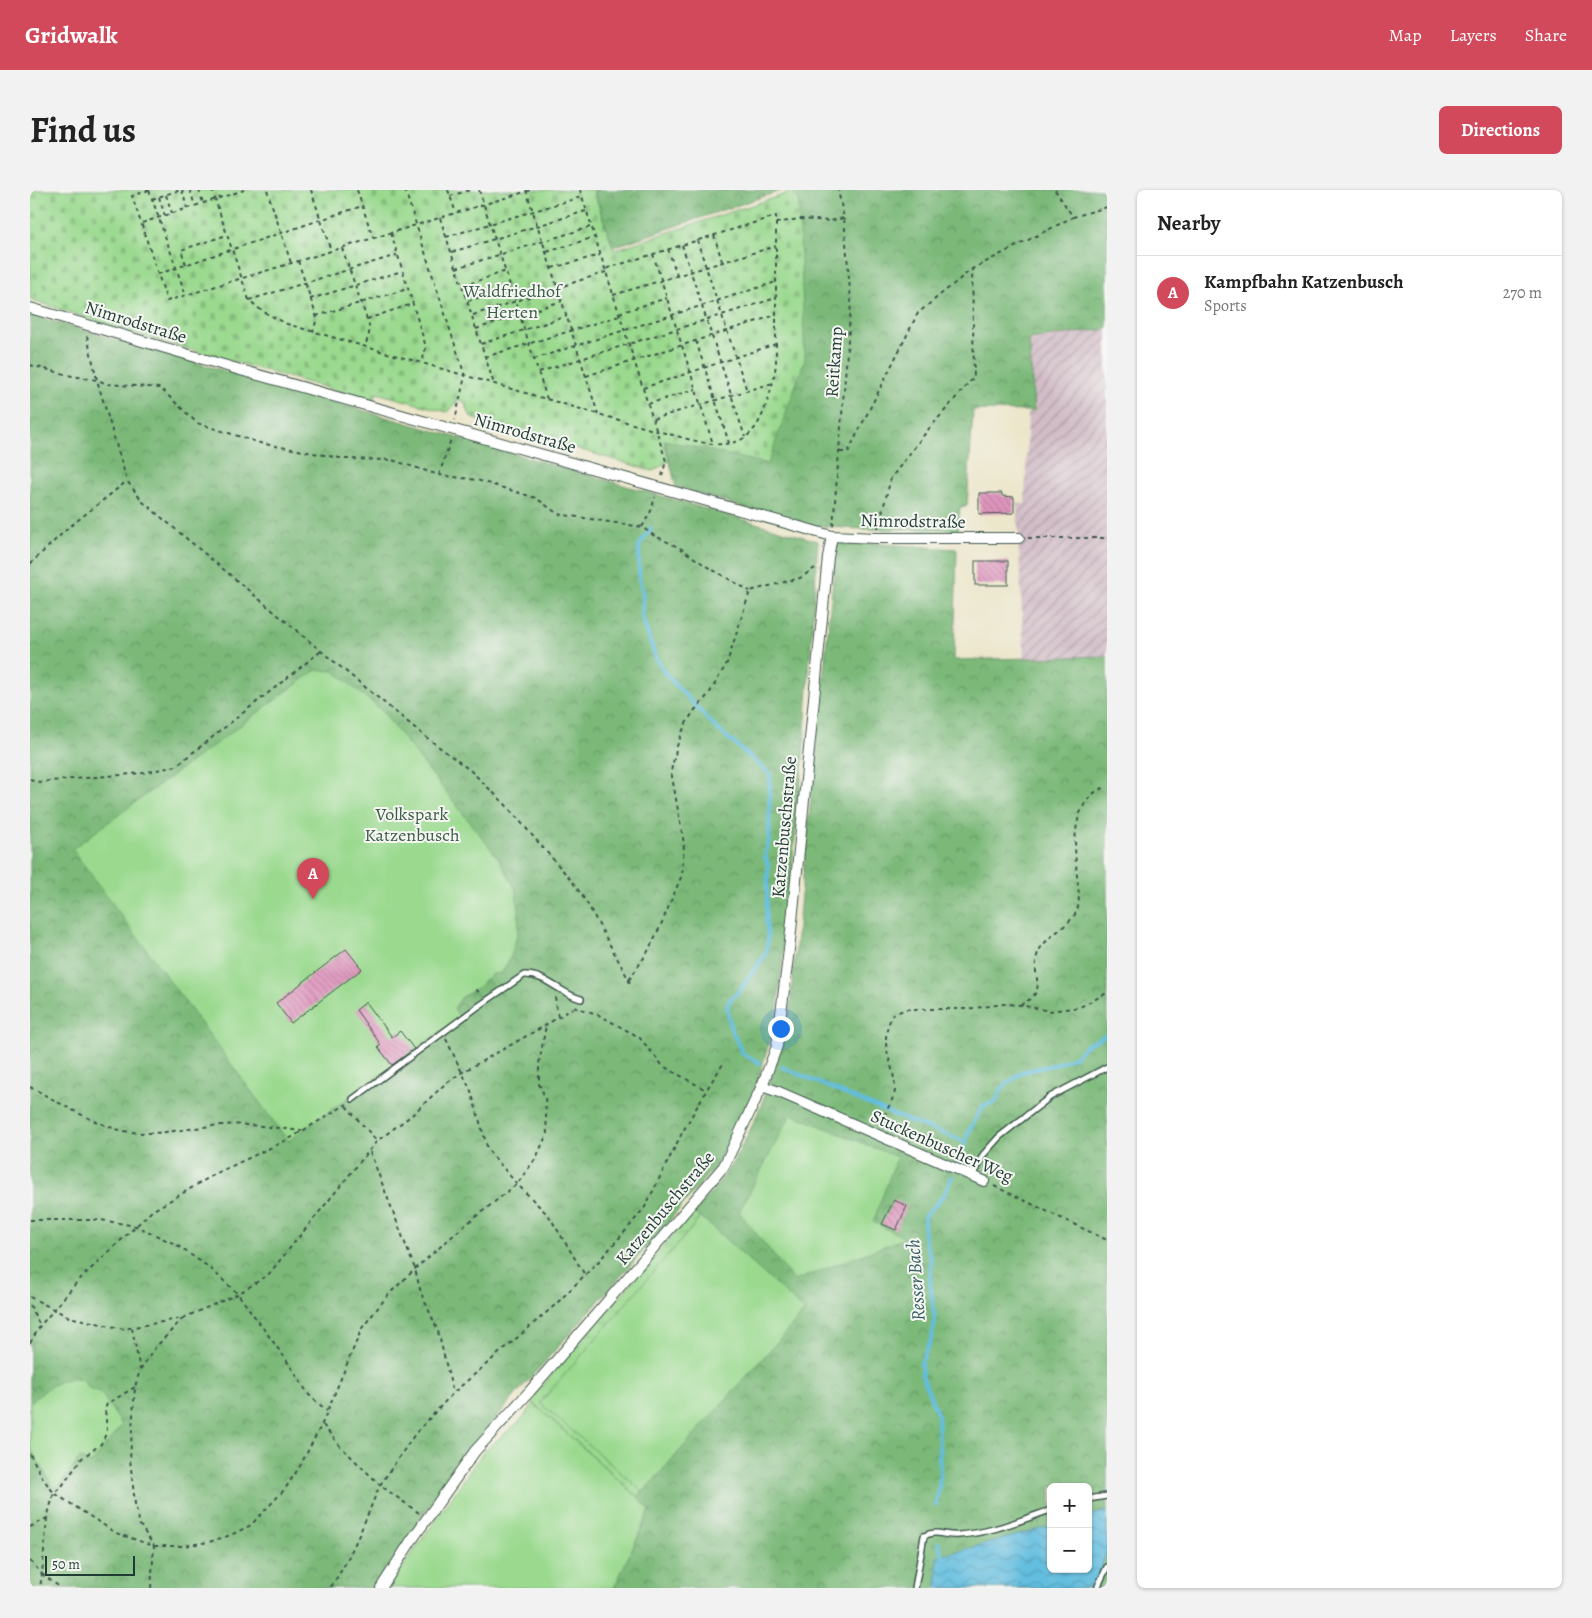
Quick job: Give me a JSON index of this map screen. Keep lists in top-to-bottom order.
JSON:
{
  "streets": {
    "street": ["Nimrodstraße", "Katzenbuschstraße", "Stuckenbuscher Weg"],
    "path": ["Reitkamp"]
  },
  "crossings": [
    ["Nimrodstraße", "Reitkamp"],
    ["Nimrodstraße", "Katzenbuschstraße"],
    ["Reitkamp", "Katzenbuschstraße"],
    ["Katzenbuschstraße", "Stuckenbuscher Weg"]
  ],
  "water": ["Resser Bach"],
  "parks": ["Waldfriedhof Herten", "Volkspark Katzenbusch"],
  "scale_bar": "50 m",
  "page": {
    "header": "Gridwalk",
    "nav": ["Map", "Layers", "Share"],
    "title": "Find us",
    "buttons": "Directions",
    "heading": "Nearby",
    "list": [
      {
        "mark": "A",
        "name": "Kampfbahn Katzenbusch",
        "note": "Sports",
        "value": "270 m"
      }
    ],
    "pins": "A",
    "map_buttons": ["+", "−"],
    "scale": "50 m"
  }
}
